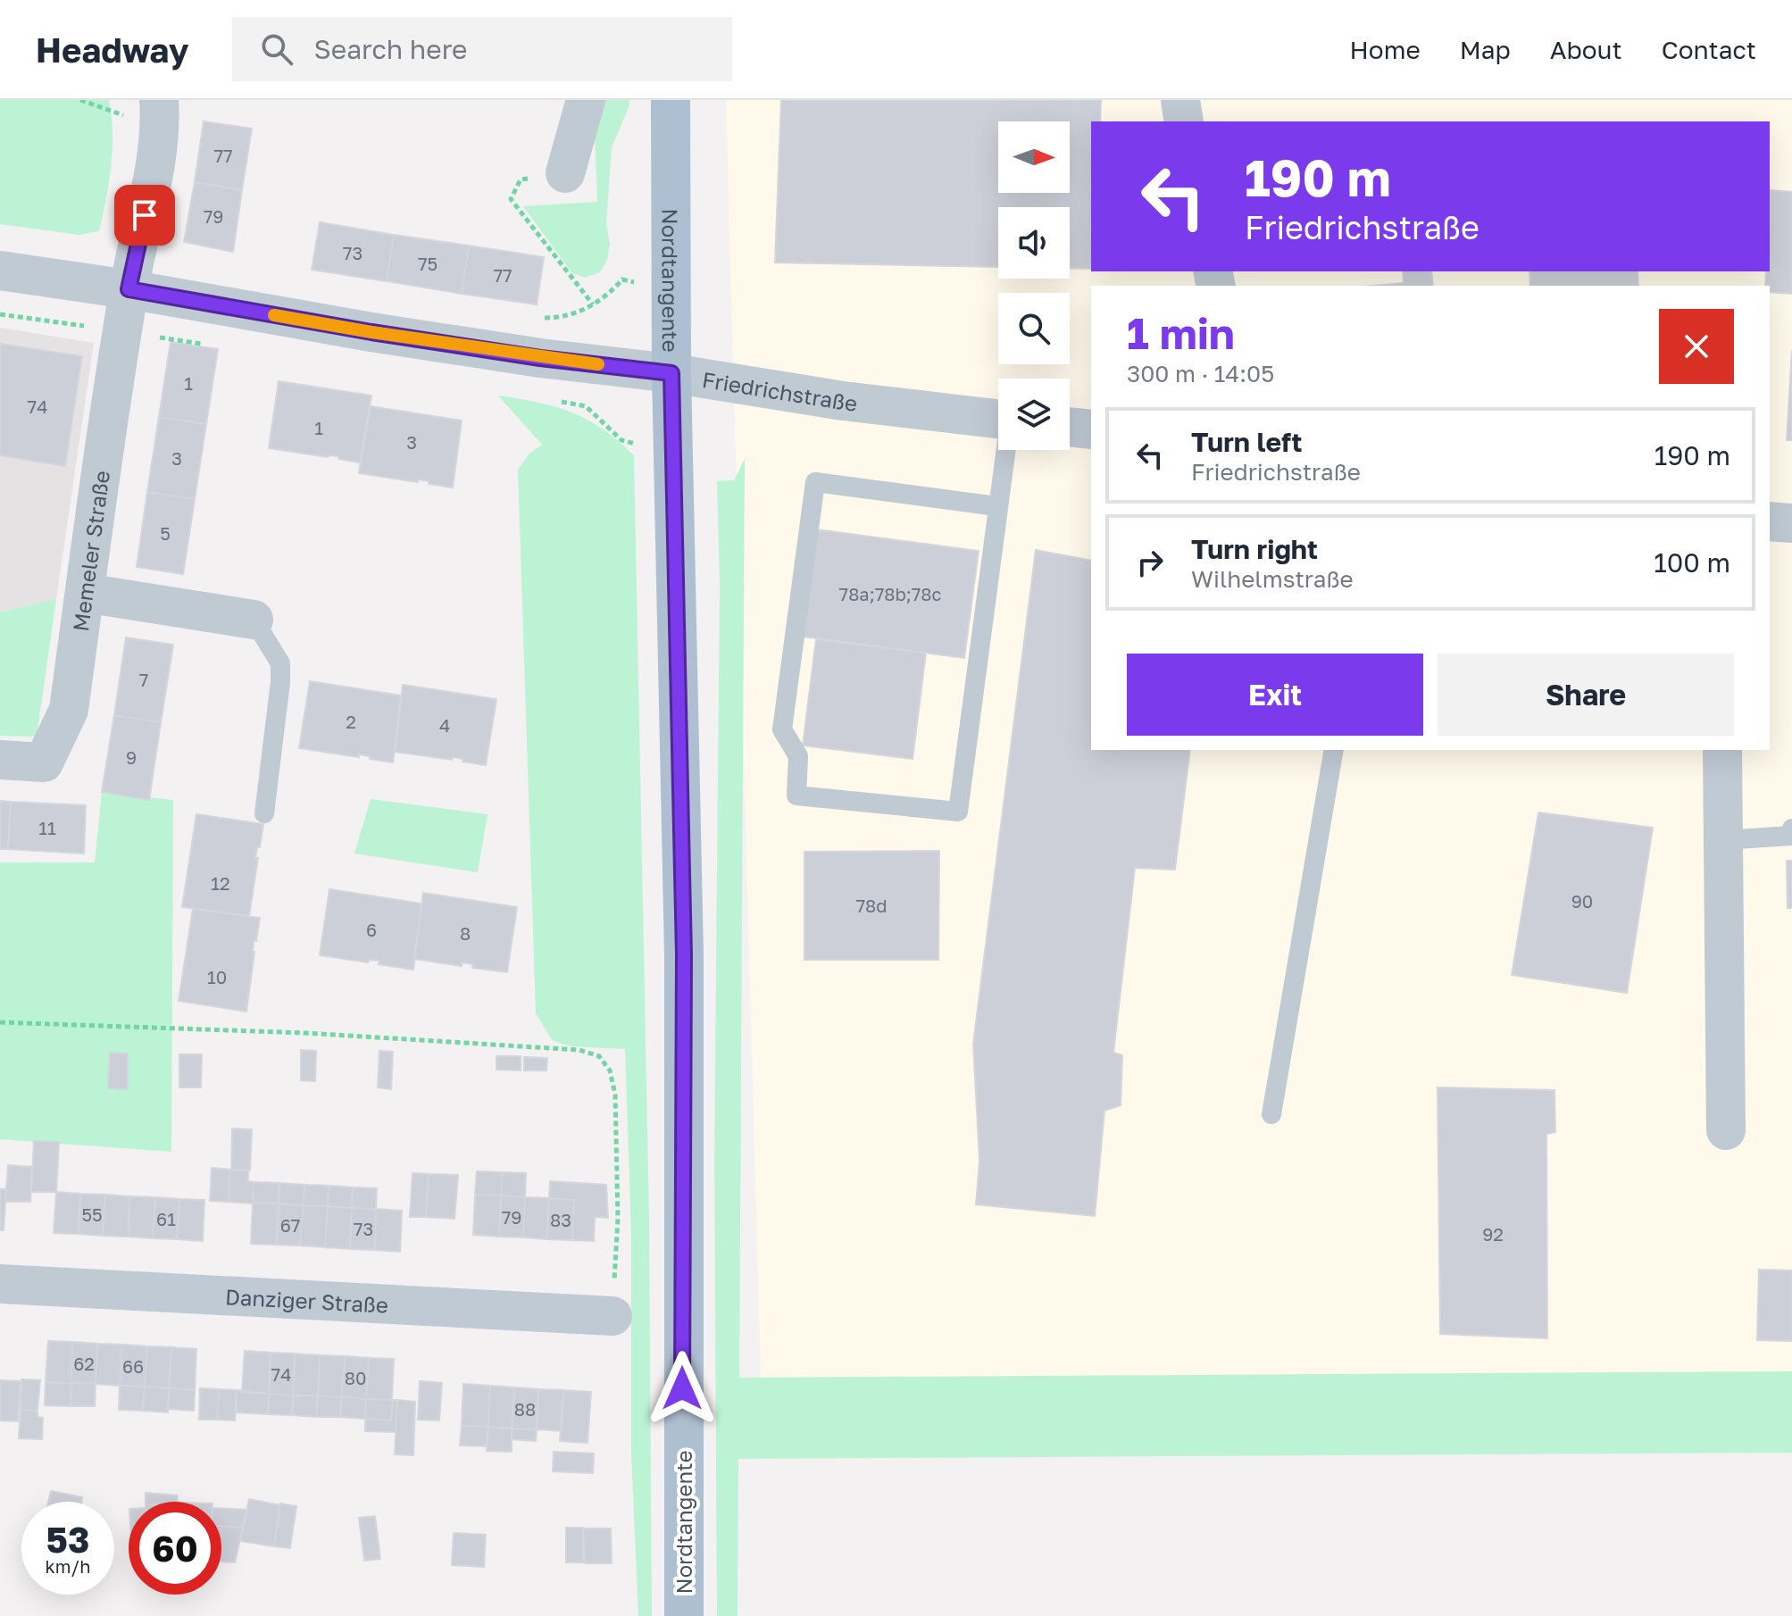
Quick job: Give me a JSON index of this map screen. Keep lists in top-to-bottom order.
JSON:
{
  "streets": {
    "main road": ["Nordtangente"],
    "street": ["Friedrichstraße", "Memeler Straße", "Danziger Straße"]
  },
  "crossings": [
    ["Nordtangente", "Friedrichstraße"],
    ["Friedrichstraße", "Memeler Straße"]
  ],
  "house_numbers": [
    "77",
    "79",
    "73",
    "75",
    "77",
    "1",
    "74",
    "1",
    "3",
    "3",
    "5",
    "78a;78b;78c",
    "7",
    "2",
    "4",
    "9",
    "11",
    "12",
    "90",
    "78d",
    "6",
    "8",
    "10",
    "55",
    "79",
    "61",
    "83",
    "67",
    "73",
    "92",
    "62",
    "66",
    "74",
    "80",
    "88"
  ],
  "north": "right",
  "page": {
    "header": "Headway",
    "search": "Search here",
    "nav": [
      "Home",
      "Map",
      "About",
      "Contact"
    ],
    "turn": ["190 m", "Friedrichstraße"],
    "heading": ["1 min", "300 m · 14:05"],
    "list": [
      {
        "name": "Turn left",
        "note": "Friedrichstraße",
        "value": "190 m"
      },
      {
        "name": "Turn right",
        "note": "Wilhelmstraße",
        "value": "100 m"
      }
    ],
    "buttons": ["Exit", "Share"],
    "speed": "53 km/h",
    "limit": "60"
  }
}
